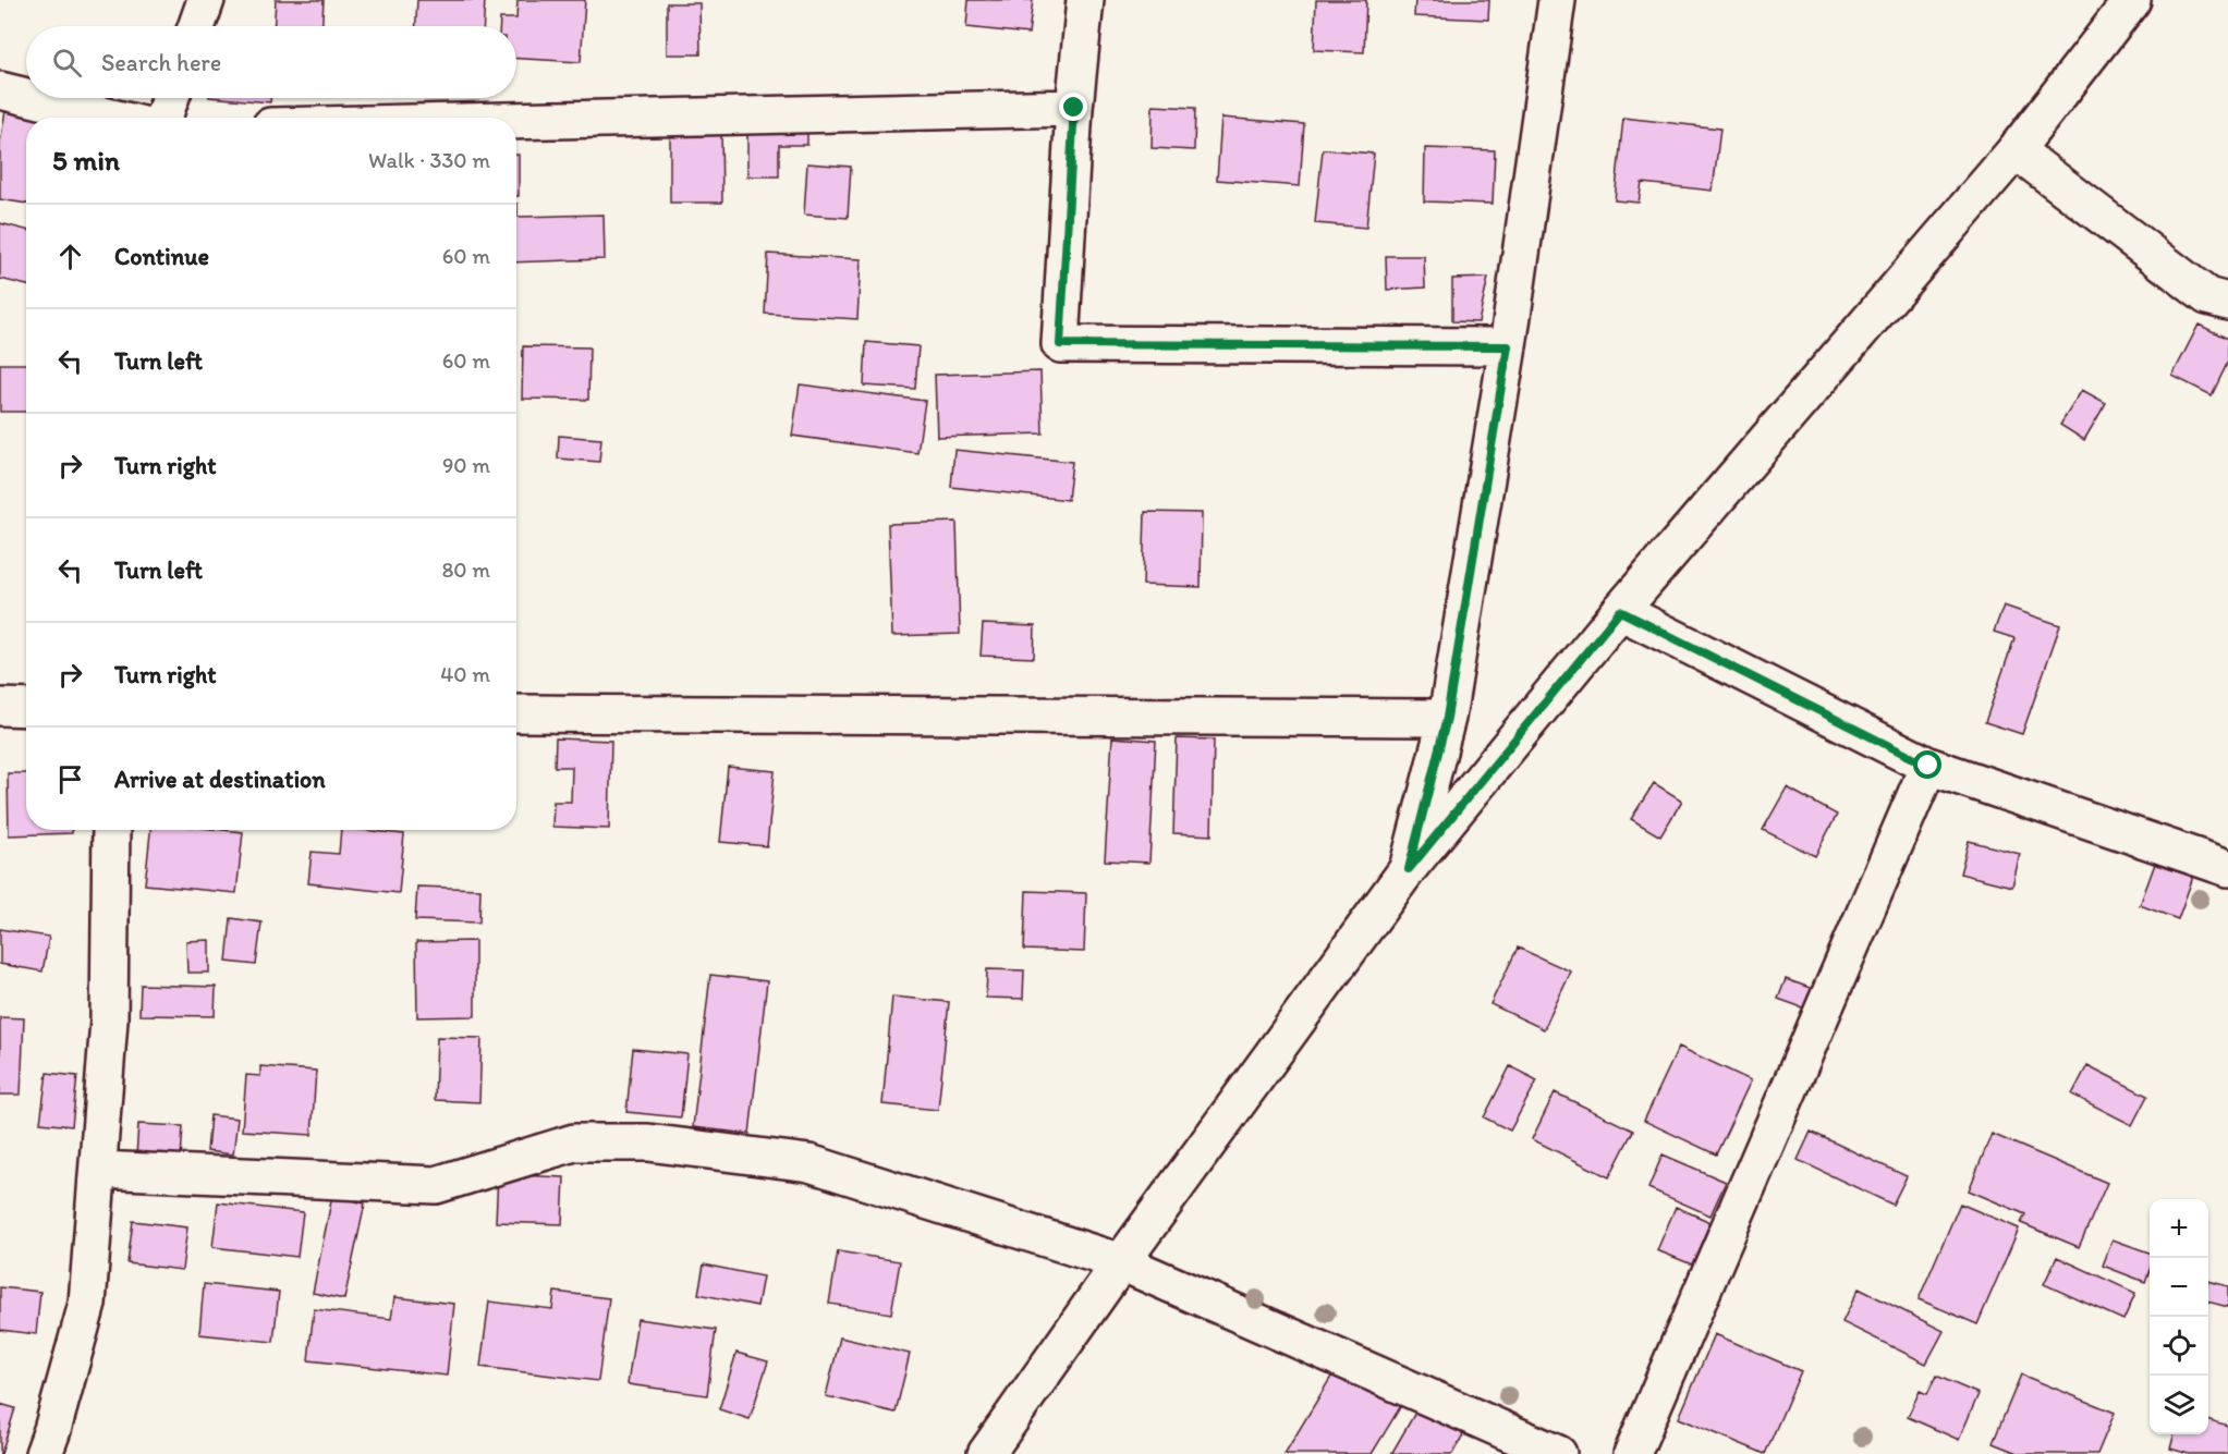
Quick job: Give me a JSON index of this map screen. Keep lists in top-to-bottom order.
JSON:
{
  "page": {
    "search": "Search here",
    "heading": ["5 min", "Walk · 330 m"],
    "list": [
      ["Continue", "60 m"],
      ["Turn left", "60 m"],
      ["Turn right", "90 m"],
      ["Turn left", "80 m"],
      ["Turn right", "40 m"],
      "Arrive at destination"
    ],
    "map_buttons": ["+", "−"]
  }
}
